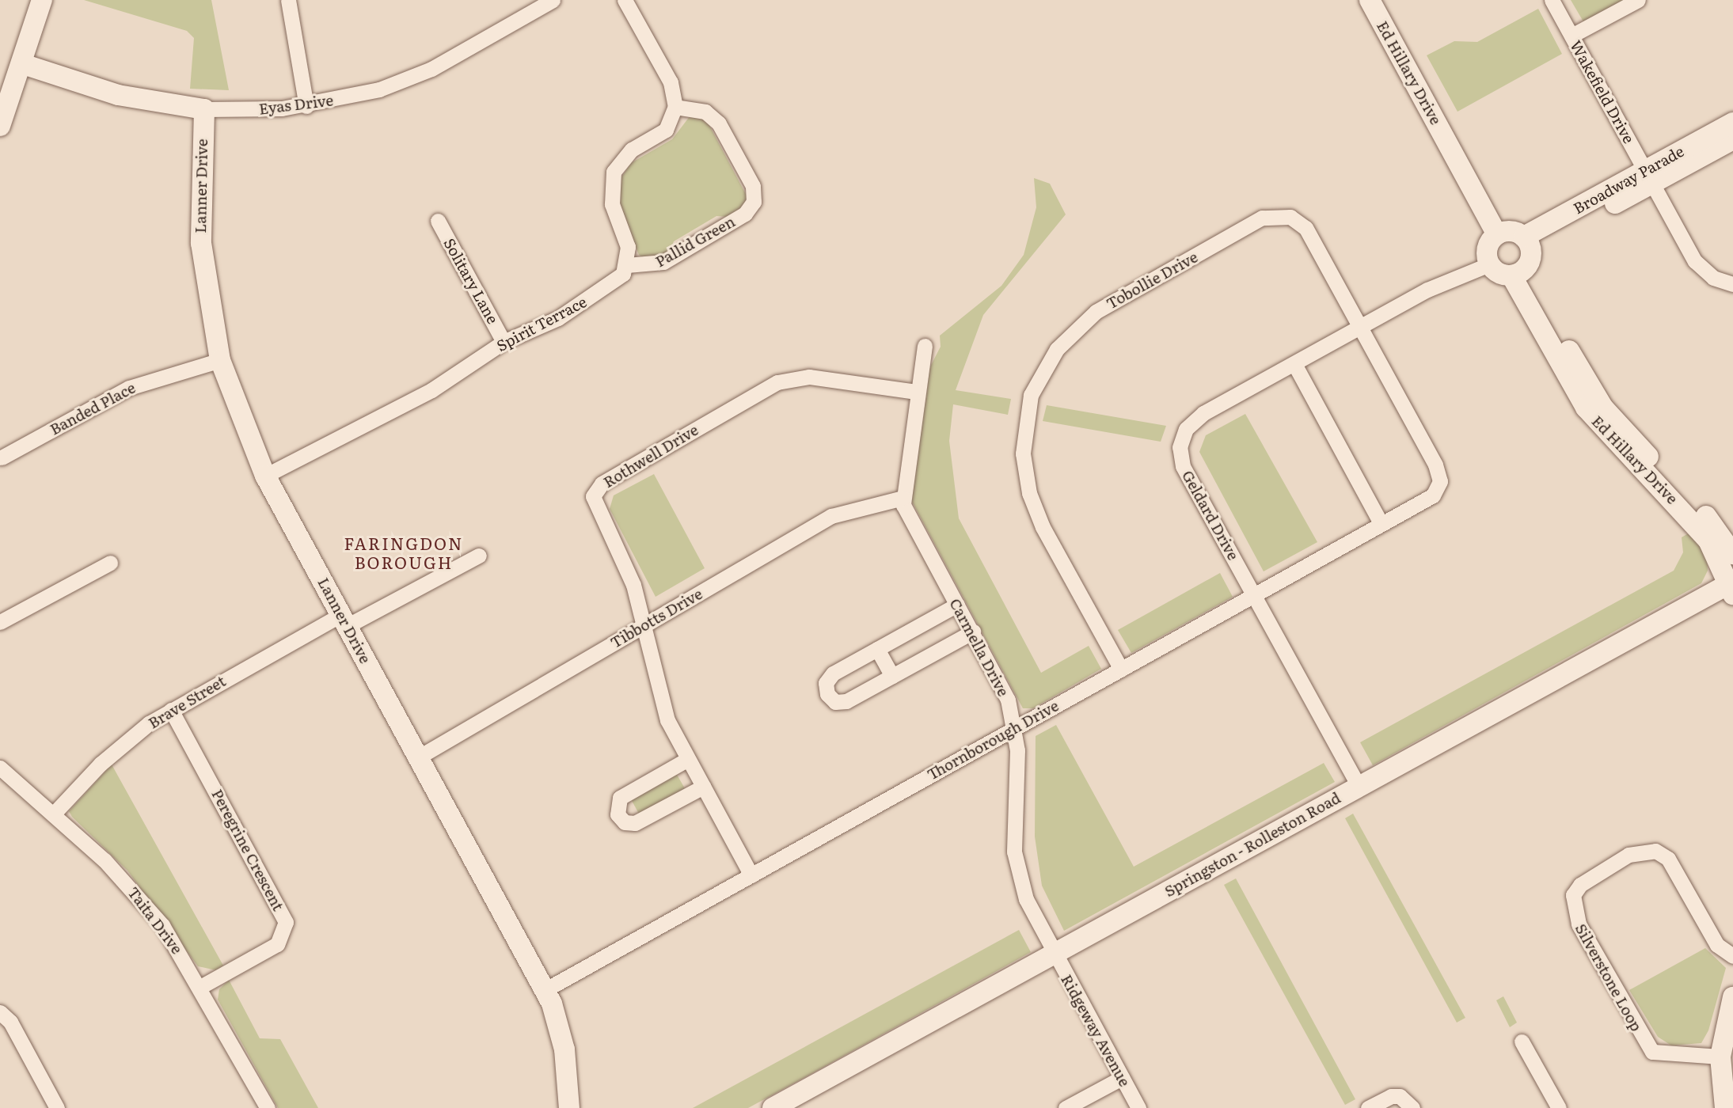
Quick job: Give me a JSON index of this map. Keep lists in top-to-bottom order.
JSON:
{
  "streets": {
    "street": [
      "Ed Hillary Drive",
      "Wakefield Drive",
      "Eyas Drive",
      "Broadway Parade",
      "Lanner Drive",
      "Pallid Green",
      "Tobollie Drive",
      "Solitary Lane",
      "Spirit Terrace",
      "Banded Place",
      "Rothwell Drive",
      "Geldard Drive",
      "Tibbotts Drive",
      "Carmella Drive",
      "Brave Street",
      "Thornborough Drive",
      "Springston - Rolleston Road",
      "Peregrine Crescent",
      "Taita Drive",
      "Silverstone Loop",
      "Ridgeway Avenue"
    ]
  },
  "crossings": [
    ["Ed Hillary Drive", "Broadway Parade"],
    ["Ed Hillary Drive", "Springston - Rolleston Road"],
    ["Wakefield Drive", "Broadway Parade"],
    ["Eyas Drive", "Lanner Drive"],
    ["Lanner Drive", "Spirit Terrace"],
    ["Lanner Drive", "Banded Place"],
    ["Lanner Drive", "Tibbotts Drive"],
    ["Lanner Drive", "Brave Street"],
    ["Lanner Drive", "Thornborough Drive"],
    ["Pallid Green", "Spirit Terrace"],
    ["Tobollie Drive", "Geldard Drive"],
    ["Tobollie Drive", "Thornborough Drive"],
    ["Solitary Lane", "Spirit Terrace"],
    ["Rothwell Drive", "Tibbotts Drive"],
    ["Rothwell Drive", "Carmella Drive"],
    ["Rothwell Drive", "Thornborough Drive"],
    ["Geldard Drive", "Thornborough Drive"],
    ["Geldard Drive", "Springston - Rolleston Road"],
    ["Tibbotts Drive", "Carmella Drive"],
    ["Carmella Drive", "Thornborough Drive"],
    ["Carmella Drive", "Springston - Rolleston Road"],
    ["Carmella Drive", "Ridgeway Avenue"],
    ["Brave Street", "Peregrine Crescent"],
    ["Brave Street", "Taita Drive"],
    ["Springston - Rolleston Road", "Ridgeway Avenue"],
    ["Peregrine Crescent", "Taita Drive"]
  ],
  "districts": ["FARINGDON BOROUGH"]
}
